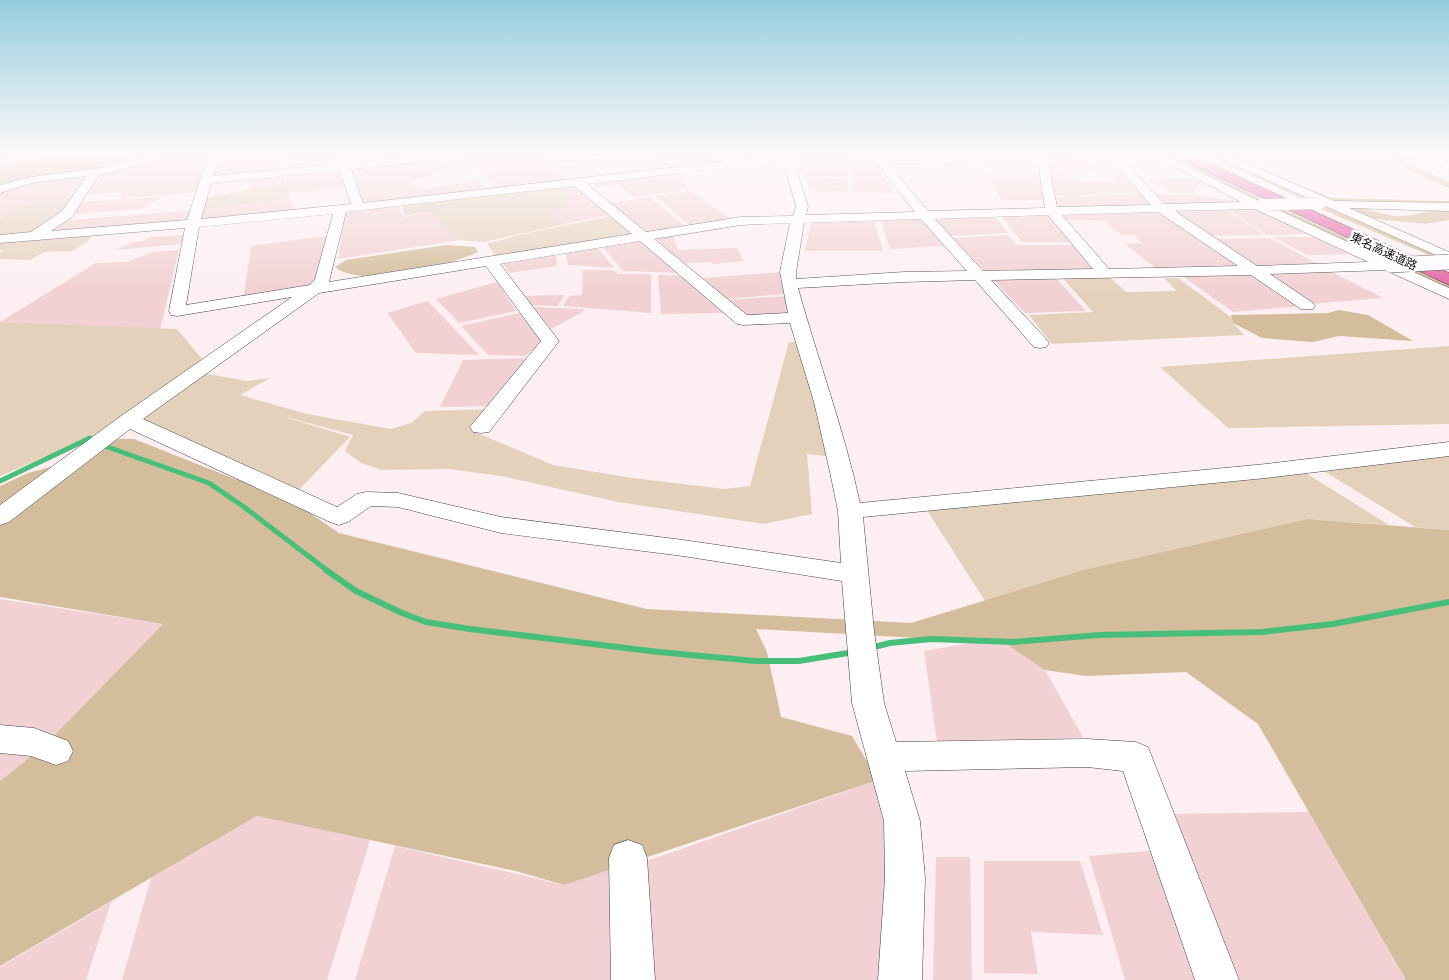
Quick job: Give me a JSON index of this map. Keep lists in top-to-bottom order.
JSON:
{
  "streets": {
    "highway": ["東名高速道路"]
  }
}
